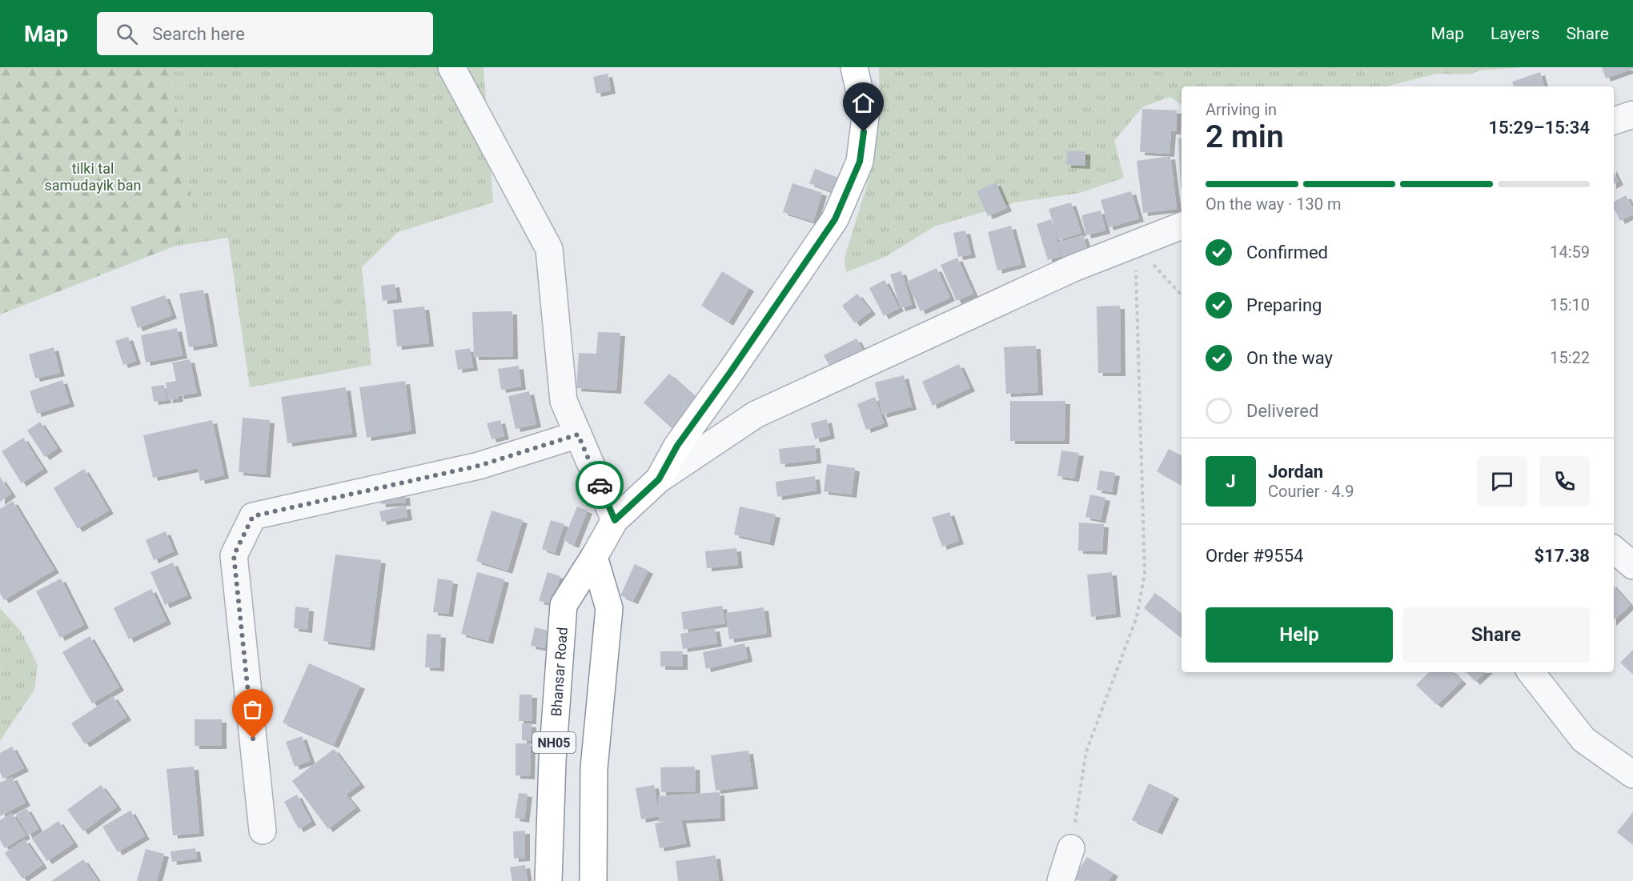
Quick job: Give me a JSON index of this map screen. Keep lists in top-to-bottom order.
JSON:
{
  "streets": {
    "main road": ["Bhansar Road", "NH05"]
  },
  "crossings": [
    ["Bhansar Road", "NH05"]
  ],
  "parks": ["tilki tal samudayik ban"],
  "page": {
    "header": "Map",
    "search": "Search here",
    "nav": ["Map", "Layers", "Share"],
    "heading": ["2 min", "Arriving in", "15:29–15:34"],
    "panel": [
      "Jordan",
      "Courier · 4.9",
      "Order #9554",
      "$17.38"
    ],
    "bar": "On the way · 130 m",
    "list": [
      ["Confirmed", "14:59"],
      ["Preparing", "15:10"],
      ["On the way", "15:22"],
      "Delivered"
    ],
    "round": "J",
    "buttons": ["Help", "Share"]
  }
}
